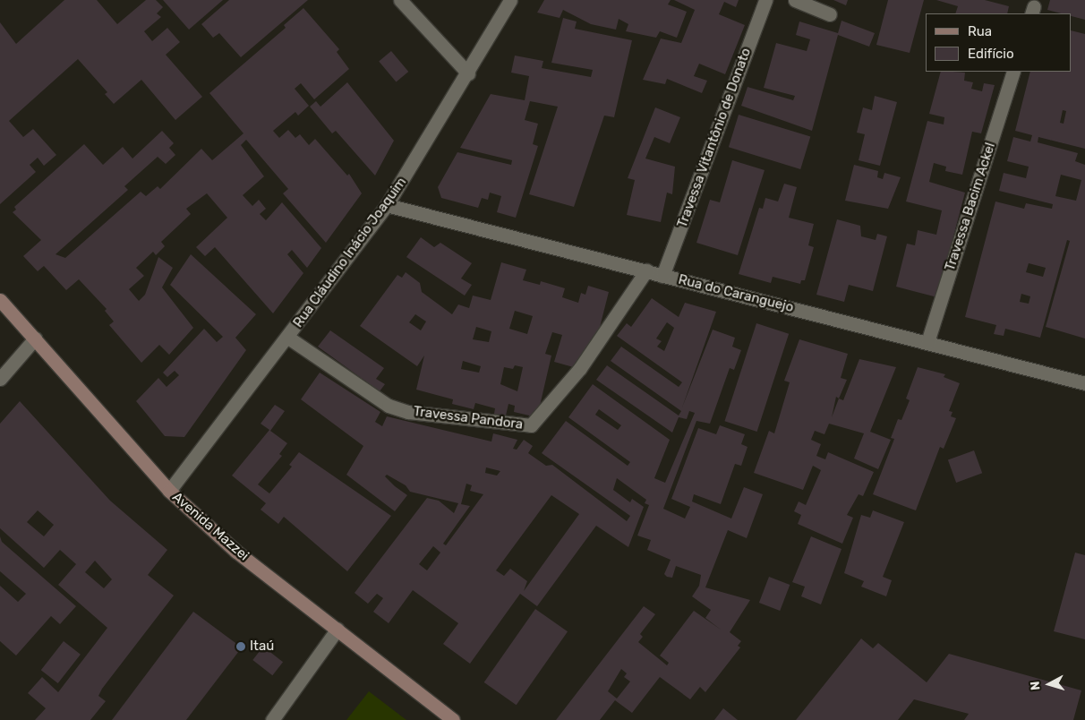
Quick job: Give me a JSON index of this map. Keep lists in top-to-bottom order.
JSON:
{
  "streets": {
    "street": [
      "Travessa Vitantônio de Donato",
      "Travessa Bacim Ackel",
      "Rua Cláudino Inácio Joaquim",
      "Rua do Caranguejo",
      "Travessa Pandora",
      "Avenida Mazzei"
    ]
  },
  "crossings": [
    ["Travessa Vitantônio de Donato", "Rua do Caranguejo"],
    ["Travessa Bacim Ackel", "Rua do Caranguejo"],
    ["Rua Cláudino Inácio Joaquim", "Rua do Caranguejo"],
    ["Rua Cláudino Inácio Joaquim", "Travessa Pandora"],
    ["Rua Cláudino Inácio Joaquim", "Avenida Mazzei"],
    ["Rua do Caranguejo", "Travessa Pandora"]
  ],
  "places": ["Itaú"],
  "legend": ["Rua", "Edifício"],
  "north": "left"
}
